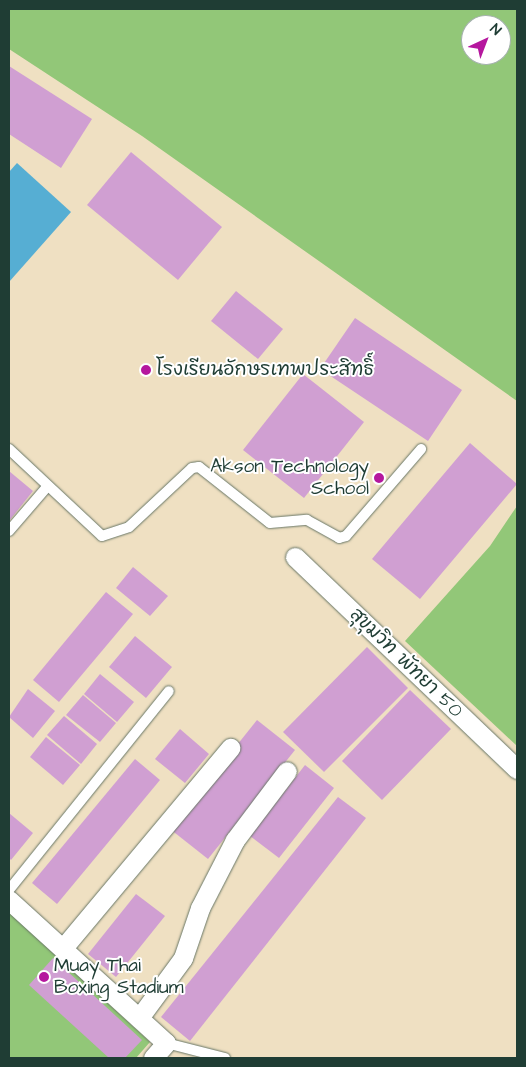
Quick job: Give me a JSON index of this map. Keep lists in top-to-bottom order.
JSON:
{
  "streets": {
    "street": ["สุขุมวิท พัทยา 50"]
  },
  "places": ["โรงเรียนอักษรเทพประสิทธิ์", "Akson Technology School", "Muay Thai Boxing Stadium"],
  "north": "top right"
}
